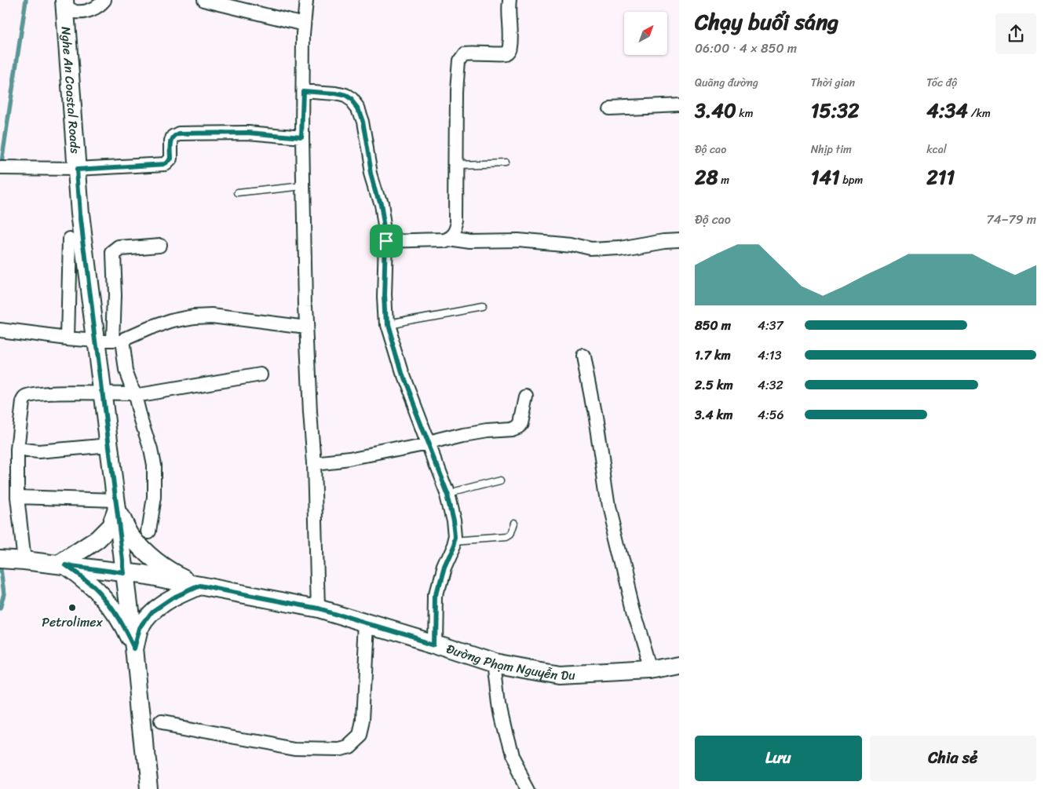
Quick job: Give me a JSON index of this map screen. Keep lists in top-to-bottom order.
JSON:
{
  "streets": {
    "main road": ["Nghe An Coastal Roads", "Đường Phạm Nguyễn Du"]
  },
  "crossings": [
    ["Nghe An Coastal Roads", "Đường Phạm Nguyễn Du"]
  ],
  "places": ["Petrolimex"],
  "north": "top right",
  "page": {
    "heading": ["Chạy buổi sáng", "06:00 · 4 × 850 m"],
    "stats": [
      ["Quãng đường", "3.40 km"],
      ["Thời gian", "15:32"],
      ["Tốc độ", "4:34 /km"],
      ["Độ cao", "28 m"],
      ["Nhịp tim", "141 bpm"],
      ["kcal", "211"]
    ],
    "chart": ["Độ cao", "74–79 m"],
    "list": [
      {
        "name": "850 m",
        "note": "4:37"
      },
      {
        "name": "1.7 km",
        "note": "4:13"
      },
      {
        "name": "2.5 km",
        "note": "4:32"
      },
      {
        "name": "3.4 km",
        "note": "4:56"
      }
    ],
    "buttons": ["Lưu", "Chia sẻ"]
  }
}
